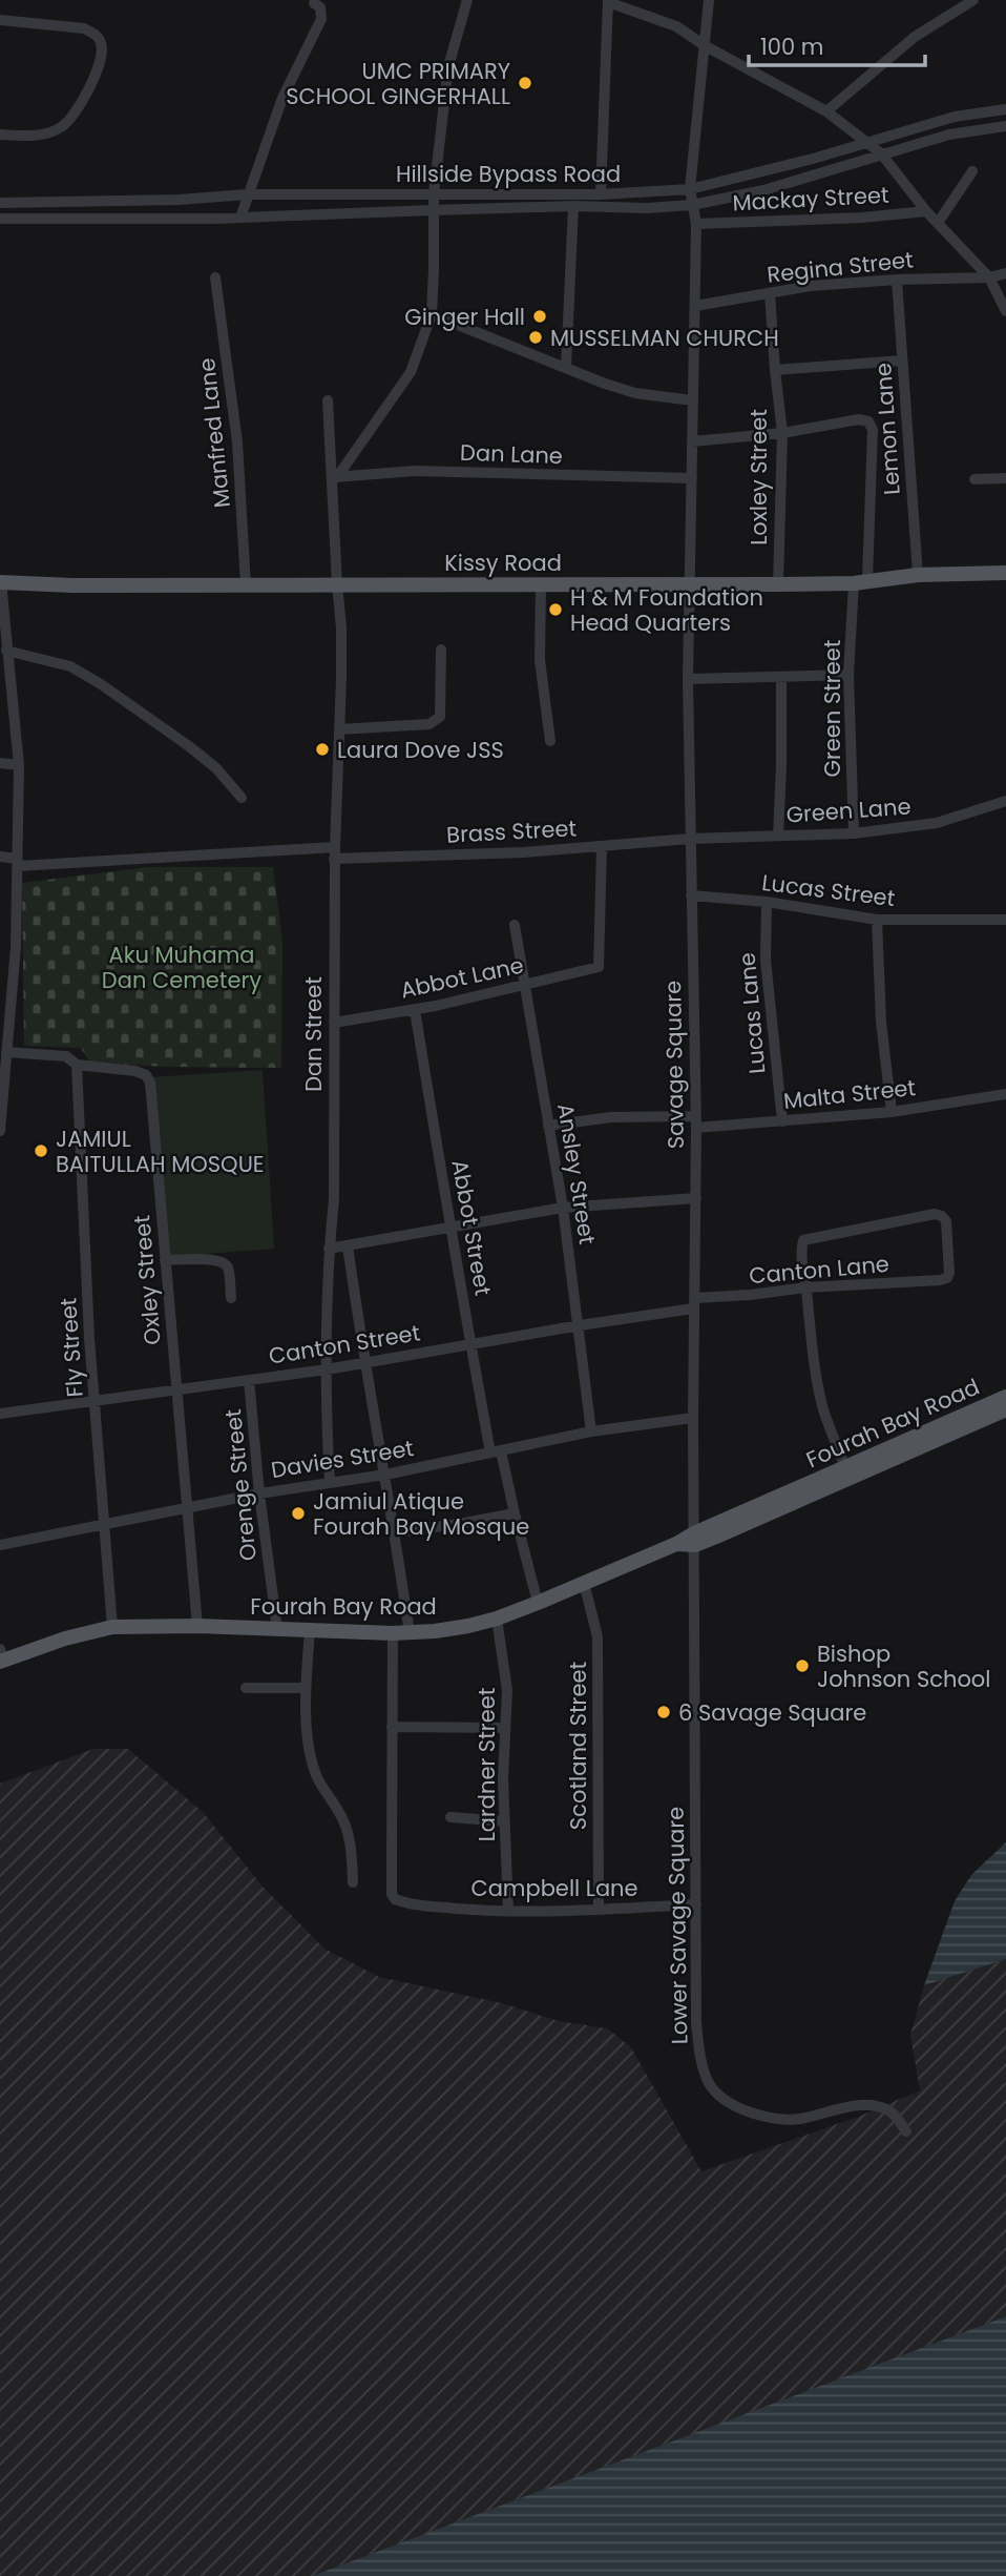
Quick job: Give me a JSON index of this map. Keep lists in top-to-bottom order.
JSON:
{
  "streets": {
    "main road": ["Kissy Road", "Fourah Bay Road"],
    "street": [
      "Hillside Bypass Road",
      "Mackay Street",
      "Regina Street",
      "Lemon Lane",
      "Manfred Lane",
      "Dan Lane",
      "Loxley Street",
      "Green Street",
      "Green Lane",
      "Brass Street",
      "Lucas Street",
      "Abbot Lane",
      "Lucas Lane",
      "Dan Street",
      "Savage Square",
      "Malta Street",
      "Ansley Street",
      "Abbot Street",
      "Canton Lane",
      "Oxley Street",
      "Canton Street",
      "Fly Street",
      "Davies Street",
      "Orenge Street",
      "Scotland Street",
      "Lardner Street",
      "Campbell Lane",
      "Lower Savage Square"
    ]
  },
  "crossings": [
    ["Hillside Bypass Road", "Savage Square"],
    ["Mackay Street", "Savage Square"],
    ["Regina Street", "Lemon Lane"],
    ["Regina Street", "Loxley Street"],
    ["Regina Street", "Savage Square"],
    ["Lemon Lane", "Kissy Road"],
    ["Manfred Lane", "Kissy Road"],
    ["Dan Lane", "Dan Street"],
    ["Dan Lane", "Savage Square"],
    ["Loxley Street", "Kissy Road"],
    ["Loxley Street", "Green Street"],
    ["Kissy Road", "Green Street"],
    ["Kissy Road", "Dan Street"],
    ["Kissy Road", "Savage Square"],
    ["Green Street", "Green Lane"],
    ["Green Lane", "Brass Street"],
    ["Green Lane", "Savage Square"],
    ["Brass Street", "Abbot Lane"],
    ["Brass Street", "Dan Street"],
    ["Brass Street", "Savage Square"],
    ["Lucas Street", "Lucas Lane"],
    ["Lucas Street", "Savage Square"],
    ["Abbot Lane", "Dan Street"],
    ["Abbot Lane", "Ansley Street"],
    ["Abbot Lane", "Abbot Street"],
    ["Lucas Lane", "Malta Street"],
    ["Dan Street", "Canton Street"],
    ["Dan Street", "Davies Street"],
    ["Savage Square", "Malta Street"],
    ["Savage Square", "Canton Lane"],
    ["Savage Square", "Canton Street"],
    ["Savage Square", "Fourah Bay Road"],
    ["Savage Square", "Davies Street"],
    ["Savage Square", "Lower Savage Square"],
    ["Malta Street", "Ansley Street"],
    ["Ansley Street", "Canton Street"],
    ["Ansley Street", "Davies Street"],
    ["Abbot Street", "Canton Street"],
    ["Abbot Street", "Fourah Bay Road"],
    ["Abbot Street", "Davies Street"],
    ["Canton Lane", "Canton Street"],
    ["Oxley Street", "Canton Street"],
    ["Oxley Street", "Fly Street"],
    ["Oxley Street", "Fourah Bay Road"],
    ["Oxley Street", "Davies Street"],
    ["Canton Street", "Fly Street"],
    ["Canton Street", "Orenge Street"],
    ["Fly Street", "Fourah Bay Road"],
    ["Fly Street", "Davies Street"],
    ["Fourah Bay Road", "Orenge Street"],
    ["Fourah Bay Road", "Scotland Street"],
    ["Fourah Bay Road", "Lardner Street"],
    ["Fourah Bay Road", "Lower Savage Square"],
    ["Davies Street", "Orenge Street"],
    ["Scotland Street", "Campbell Lane"],
    ["Lardner Street", "Campbell Lane"],
    ["Campbell Lane", "Lower Savage Square"]
  ],
  "parks": ["Aku Muhama Dan Cemetery"],
  "places": [
    "UMC PRIMARY SCHOOL GINGERHALL",
    "Ginger Hall",
    "MUSSELMAN CHURCH",
    "H & M Foundation Head Quarters",
    "Laura Dove JSS",
    "JAMIUL BAITULLAH MOSQUE",
    "Jamiul Atique Fourah Bay Mosque",
    "Bishop Johnson School",
    "6 Savage Square"
  ],
  "scale_bar": "100 m"
}
